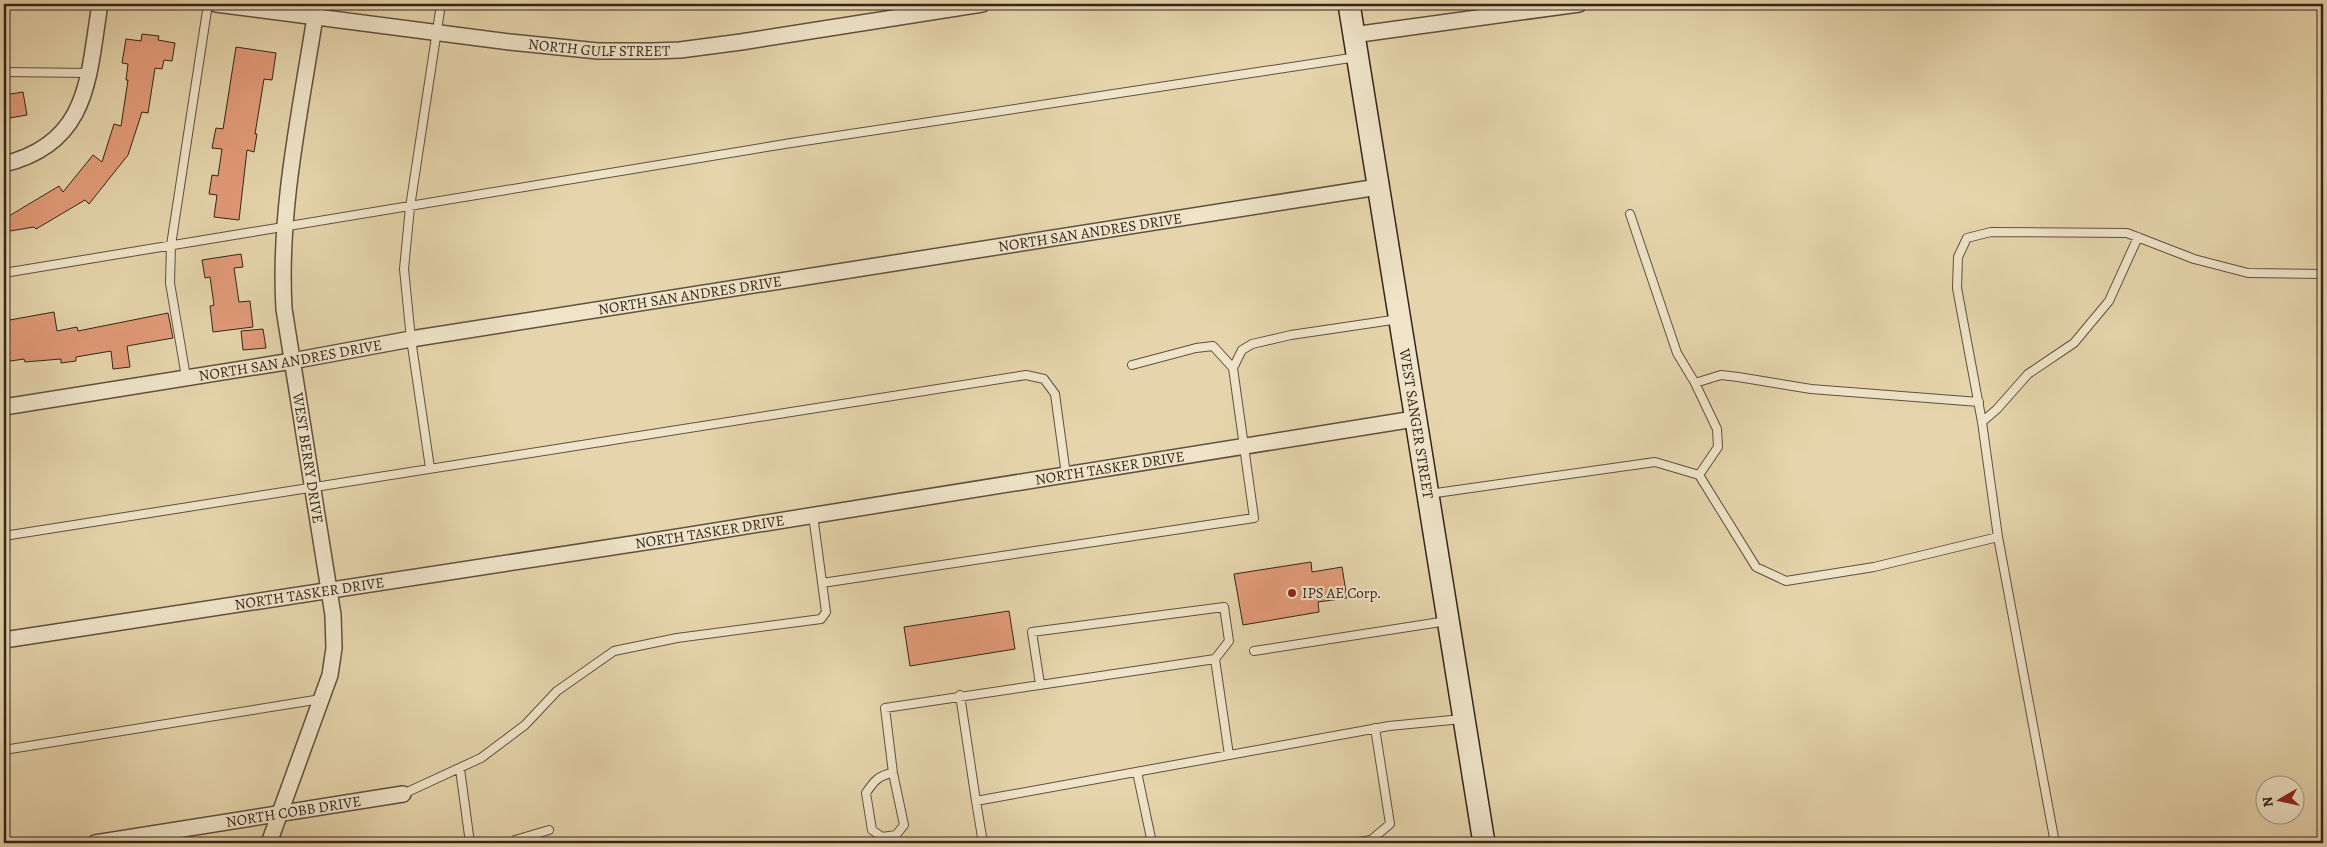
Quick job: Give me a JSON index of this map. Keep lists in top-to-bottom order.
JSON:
{
  "streets": {
    "main road": ["WEST SANGER STREET"],
    "street": [
      "NORTH GULF STREET",
      "NORTH SAN ANDRES DRIVE",
      "WEST BERRY DRIVE",
      "NORTH TASKER DRIVE",
      "NORTH COBB DRIVE"
    ]
  },
  "crossings": [
    ["NORTH GULF STREET", "WEST BERRY DRIVE"],
    ["NORTH SAN ANDRES DRIVE", "WEST SANGER STREET"],
    ["NORTH SAN ANDRES DRIVE", "WEST BERRY DRIVE"],
    ["WEST SANGER STREET", "NORTH TASKER DRIVE"],
    ["WEST BERRY DRIVE", "NORTH TASKER DRIVE"],
    ["WEST BERRY DRIVE", "NORTH COBB DRIVE"]
  ],
  "places": ["IPS AE Corp."],
  "north": "left"
}
